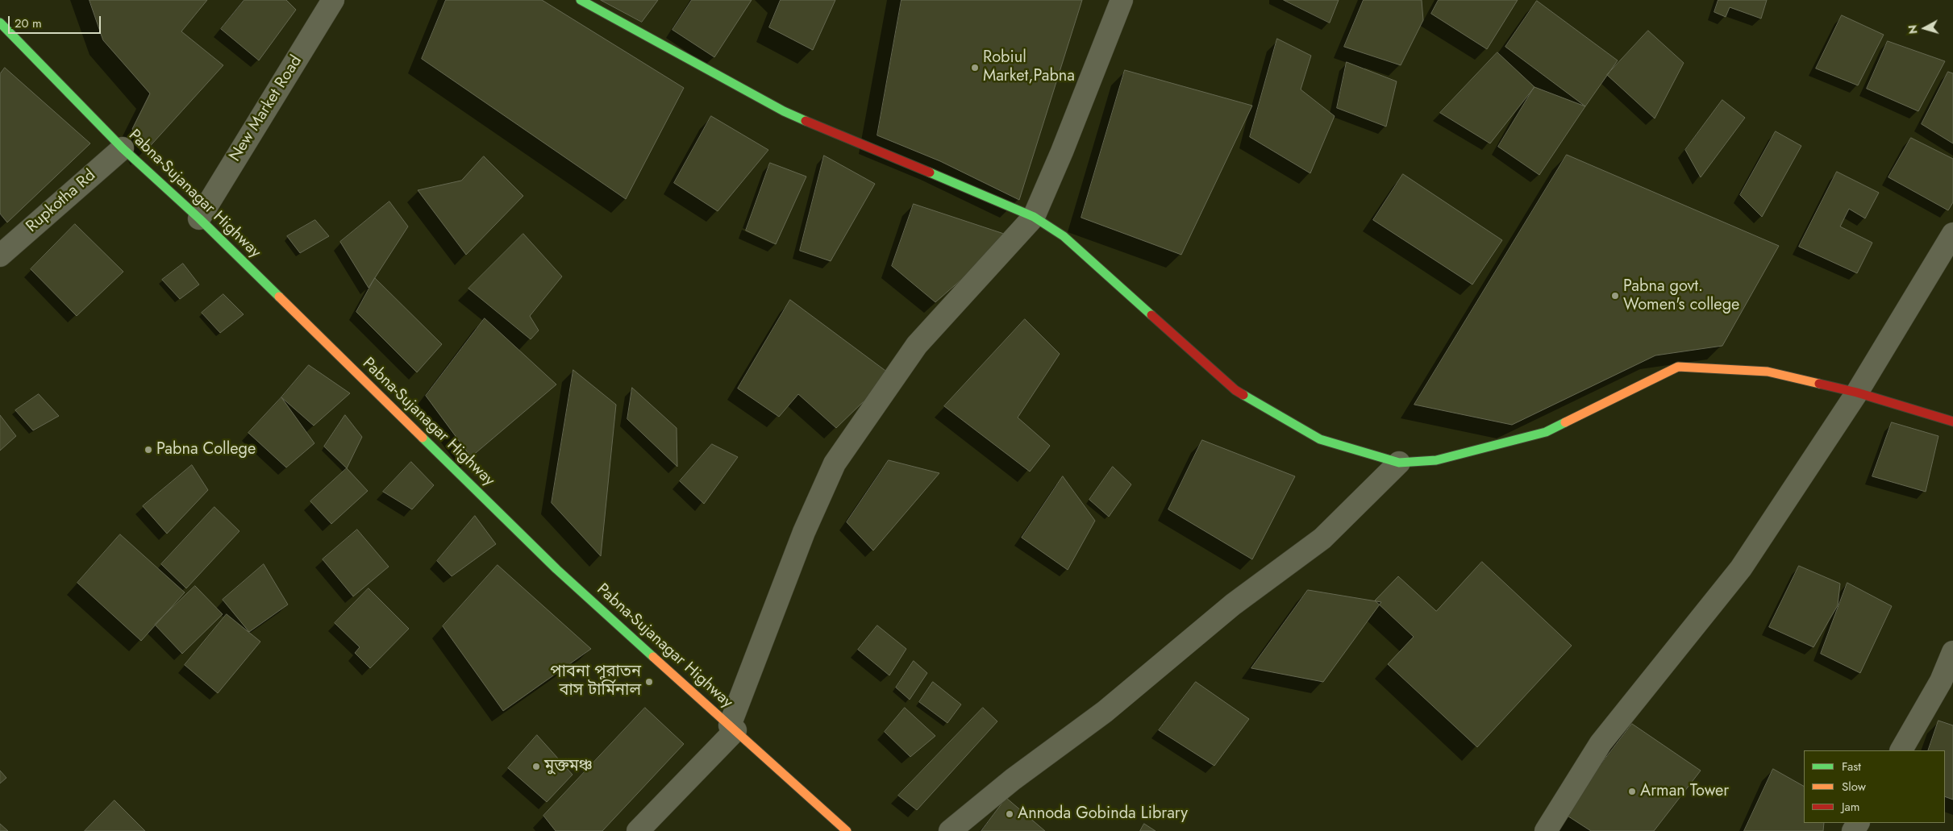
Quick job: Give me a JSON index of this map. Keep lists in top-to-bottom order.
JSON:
{
  "streets": {
    "main road": ["Pabna-Sujanagar Highway"],
    "street": ["New Market Road", "Rupkotha Rd"]
  },
  "crossings": [
    ["New Market Road", "Pabna-Sujanagar Highway"],
    ["Pabna-Sujanagar Highway", "Rupkotha Rd"]
  ],
  "places": [
    "Robiul Market,Pabna",
    "Pabna govt. Women's college",
    "Pabna College",
    "পাবনা পুরাতন বাস টার্মিনাল",
    "মুক্তমঞ্চ",
    "Arman Tower",
    "Annoda Gobinda Library"
  ],
  "legend": ["Fast", "Slow", "Jam"],
  "scale_bar": "20 m",
  "north": "left"
}
